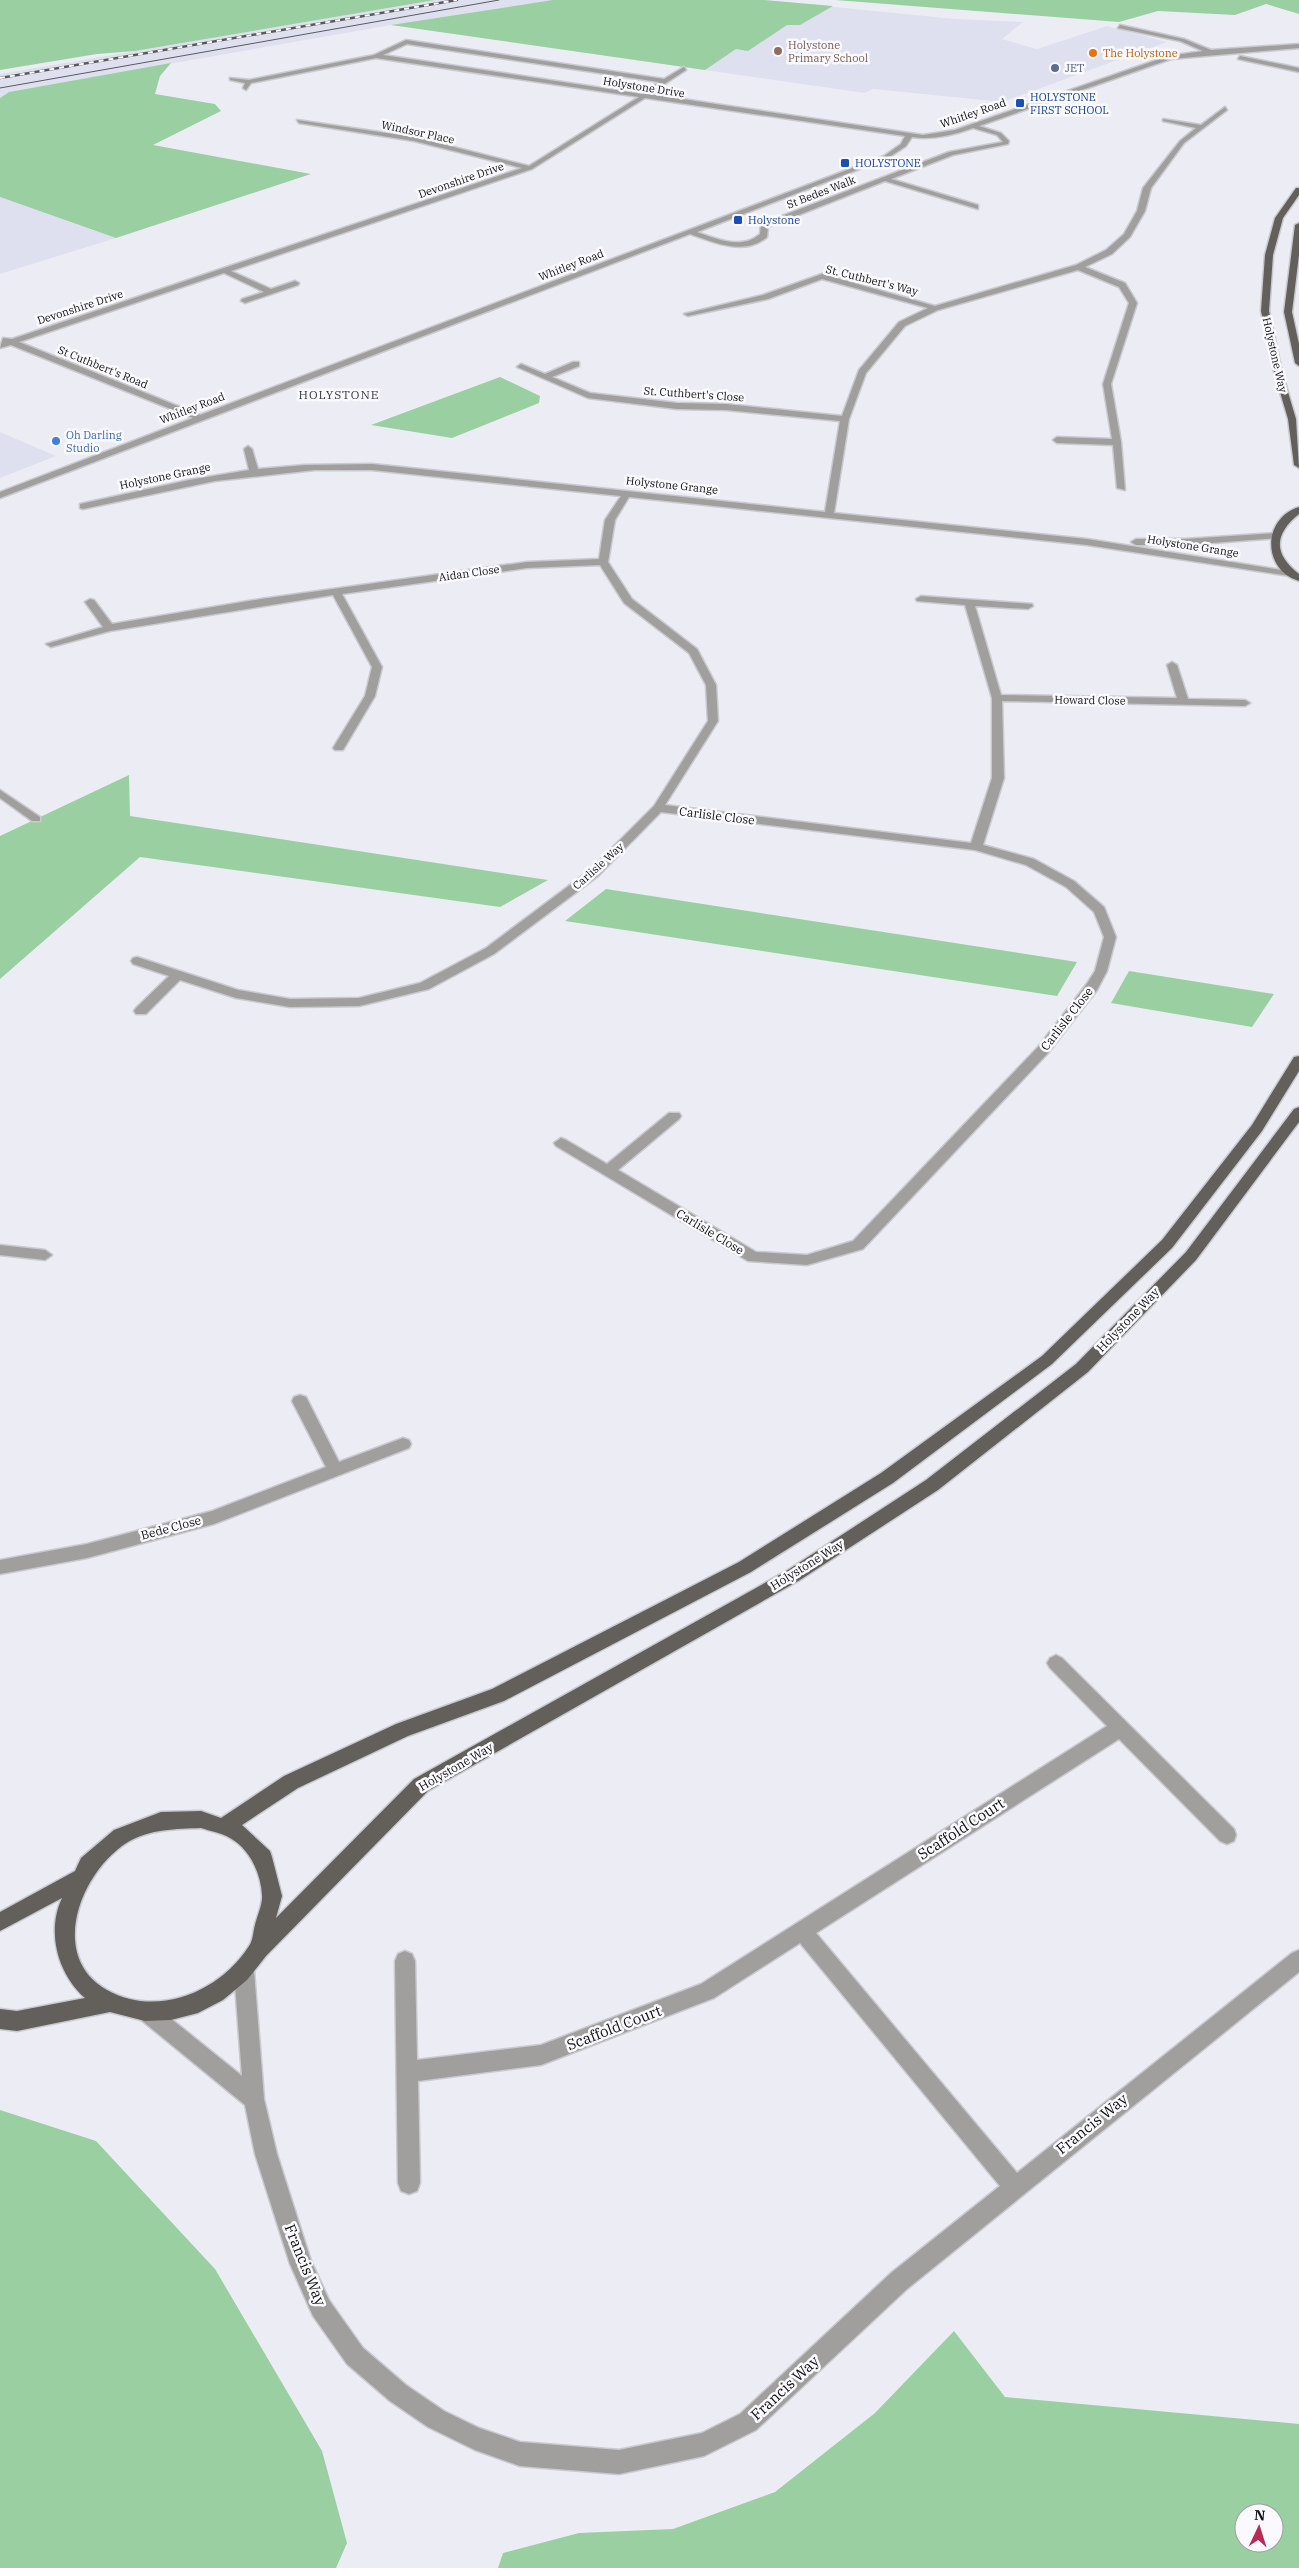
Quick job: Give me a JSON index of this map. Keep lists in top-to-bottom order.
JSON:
{
  "streets": {
    "main road": ["Holystone Way"],
    "street": [
      "Holystone Drive",
      "Whitley Road",
      "Windsor Place",
      "Devonshire Drive",
      "St Bedes Walk",
      "St. Cuthbert's Way",
      "St Cuthbert's Road",
      "St. Cuthbert's Close",
      "Holystone Grange",
      "Aidan Close",
      "Howard Close",
      "Carlisle Close",
      "Carlisle Way",
      "Bede Close",
      "Scaffold Court",
      "Francis Way"
    ]
  },
  "crossings": [
    ["Holystone Drive", "Whitley Road"],
    ["Holystone Drive", "Devonshire Drive"],
    ["Whitley Road", "St Bedes Walk"],
    ["Whitley Road", "St Cuthbert's Road"],
    ["Windsor Place", "Devonshire Drive"],
    ["Devonshire Drive", "St Cuthbert's Road"],
    ["St. Cuthbert's Way", "St. Cuthbert's Close"],
    ["St. Cuthbert's Way", "Holystone Grange"],
    ["Holystone Way", "Francis Way"],
    ["Aidan Close", "Carlisle Way"],
    ["Carlisle Close", "Carlisle Way"]
  ],
  "districts": ["HOLYSTONE"],
  "places": {
    "other": [
      "Holystone Primary School",
      "The Holystone",
      "JET",
      "Oh Darling Studio"
    ],
    "transit": ["HOLYSTONE FIRST SCHOOL", "HOLYSTONE", "Holystone"]
  },
  "north": "top"
}
